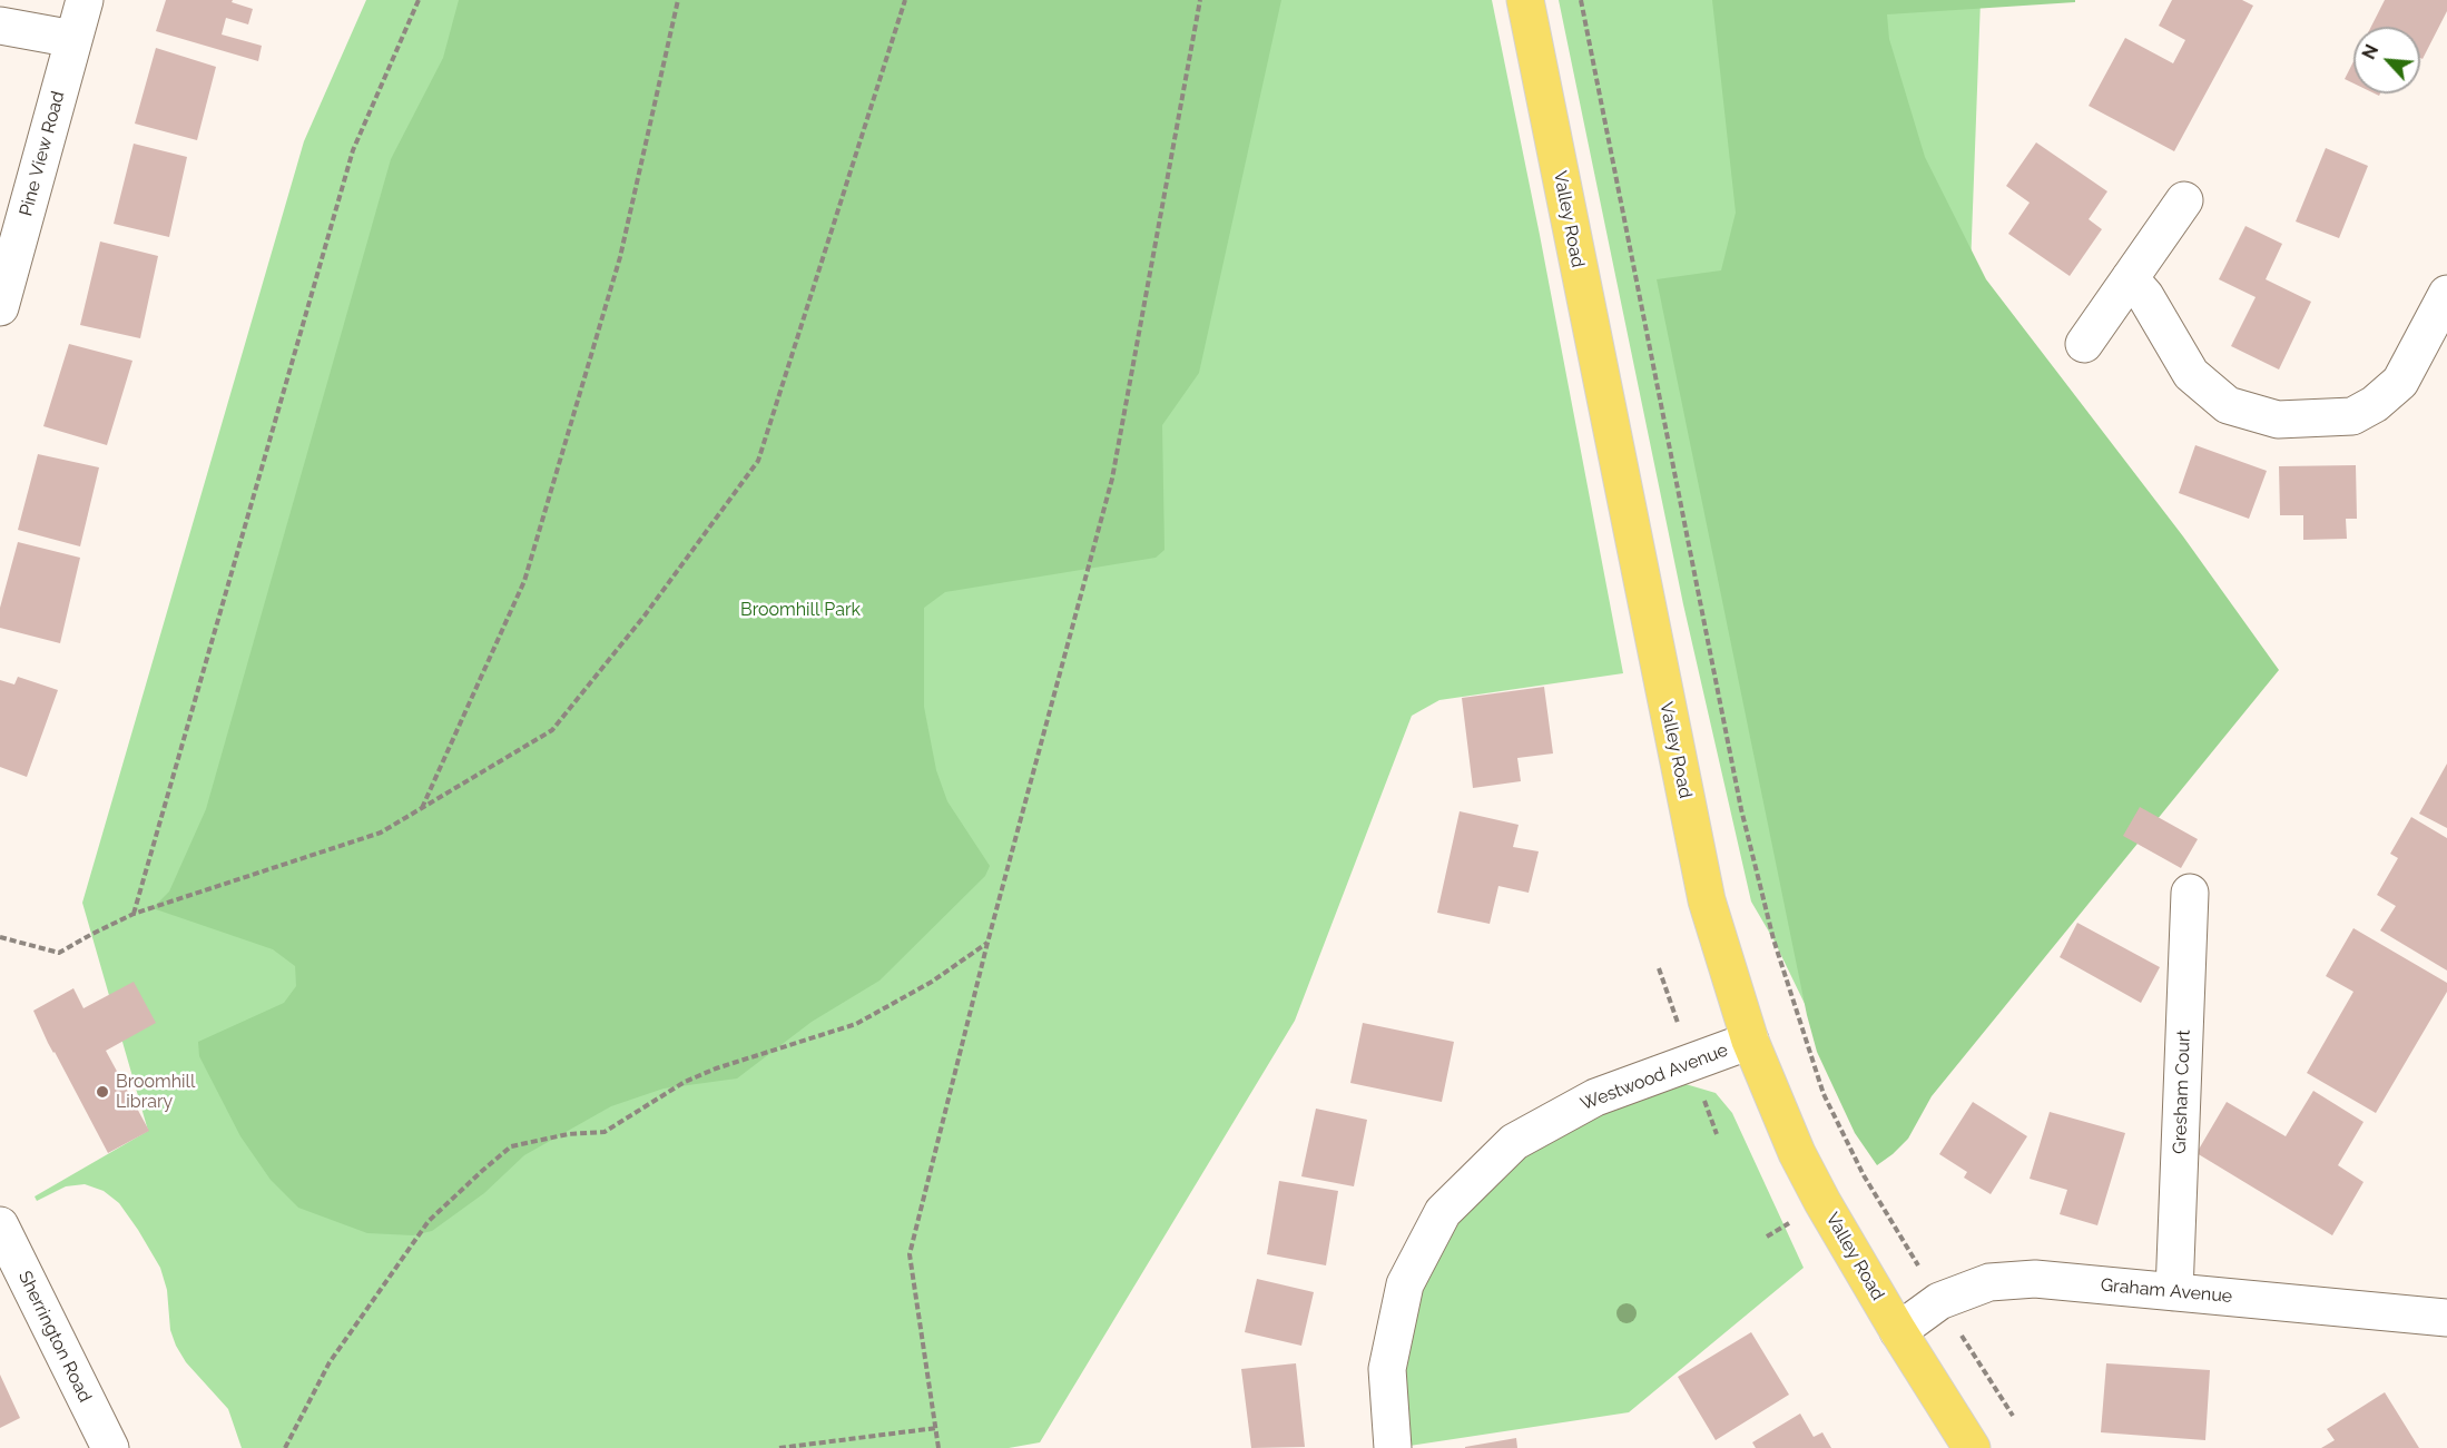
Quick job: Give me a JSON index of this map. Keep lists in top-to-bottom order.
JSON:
{
  "streets": {
    "main road": ["Valley Road"],
    "street": [
      "Pine View Road",
      "Westwood Avenue",
      "Gresham Court",
      "Graham Avenue",
      "Sherrington Road"
    ]
  },
  "crossings": [
    ["Valley Road", "Westwood Avenue"],
    ["Valley Road", "Graham Avenue"],
    ["Gresham Court", "Graham Avenue"]
  ],
  "parks": ["Broomhill Park"],
  "places": ["Broomhill Library"],
  "north": "top left"
}
